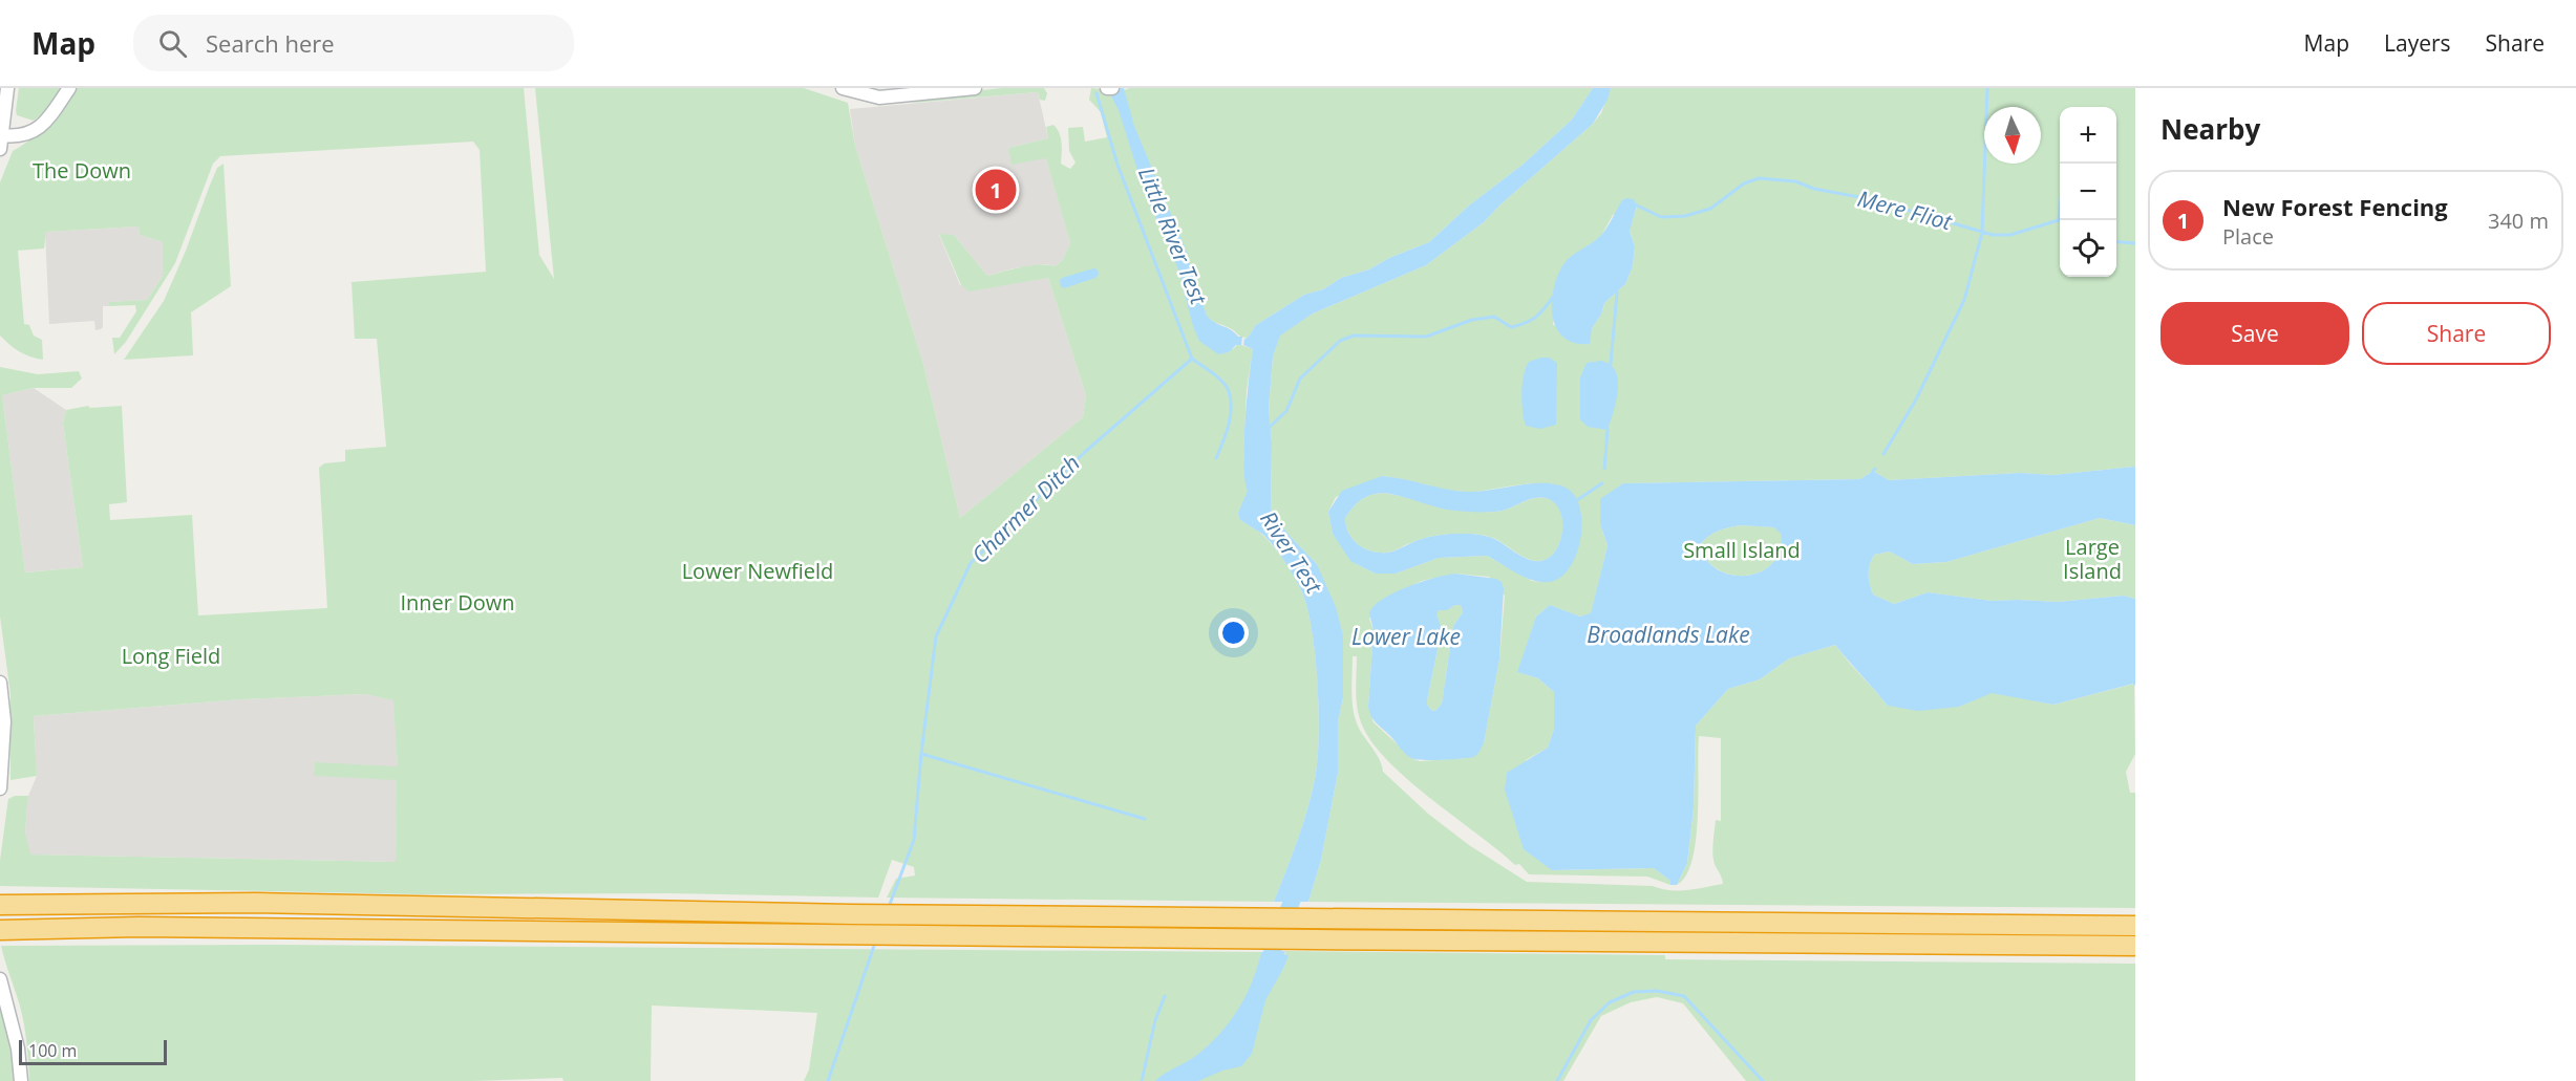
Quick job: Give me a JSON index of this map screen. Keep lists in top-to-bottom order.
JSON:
{
  "water": [
    "Mere Fliot",
    "Little River Test",
    "Charmer Ditch",
    "River Test",
    "Broadlands Lake",
    "Lower Lake"
  ],
  "parks": [
    "The Down",
    "Large Island",
    "Small Island",
    "Lower Newfield",
    "Inner Down",
    "Long Field"
  ],
  "scale_bar": "100 m",
  "north": "bottom",
  "page": {
    "header": "Map",
    "search": "Search here",
    "nav": ["Map", "Layers", "Share"],
    "heading": "Nearby",
    "map_buttons": ["+", "−"],
    "pins": "1",
    "list": [
      {
        "mark": "1",
        "name": "New Forest Fencing",
        "note": "Place",
        "value": "340 m"
      }
    ],
    "buttons": ["Save", "Share"],
    "scale": "100 m"
  }
}
